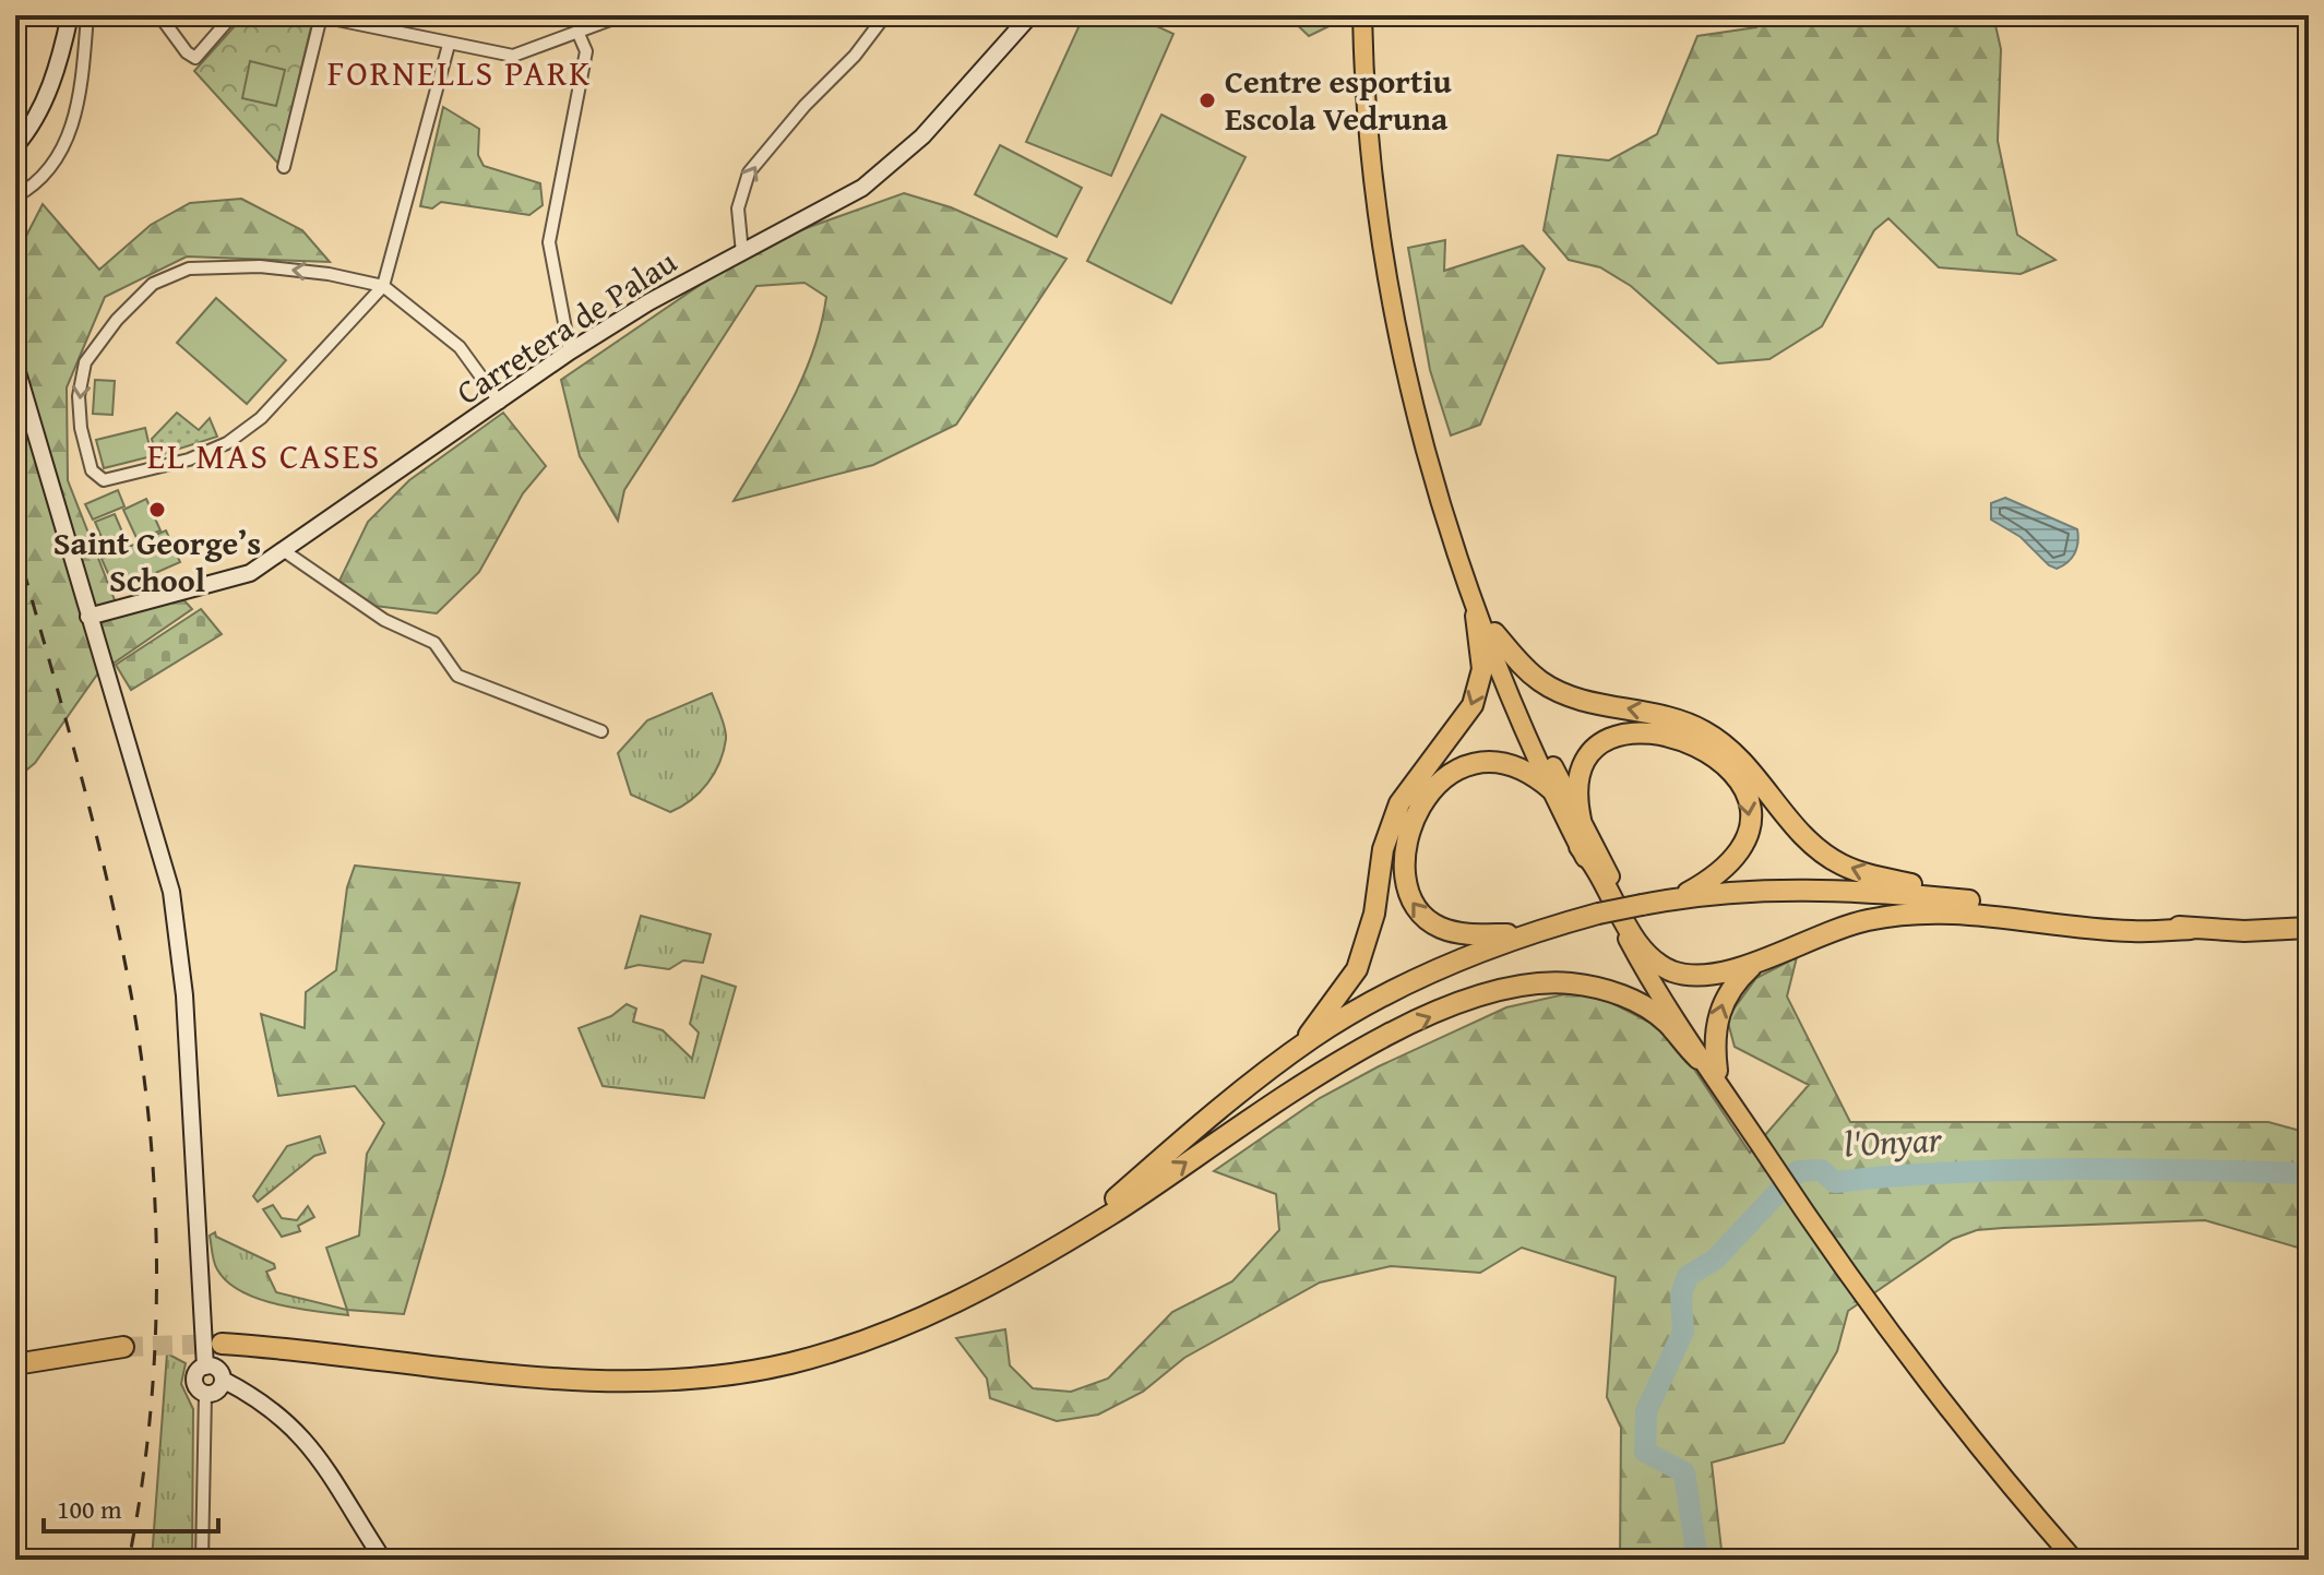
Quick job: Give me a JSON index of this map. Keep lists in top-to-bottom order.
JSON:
{
  "streets": {
    "street": ["Carretera de Palau"]
  },
  "districts": ["FORNELLS PARK", "EL MAS CASES"],
  "water": ["l'Onyar"],
  "places": ["Centre esportiu Escola Vedruna", "Saint George’s School"],
  "scale_bar": "100 m"
}
